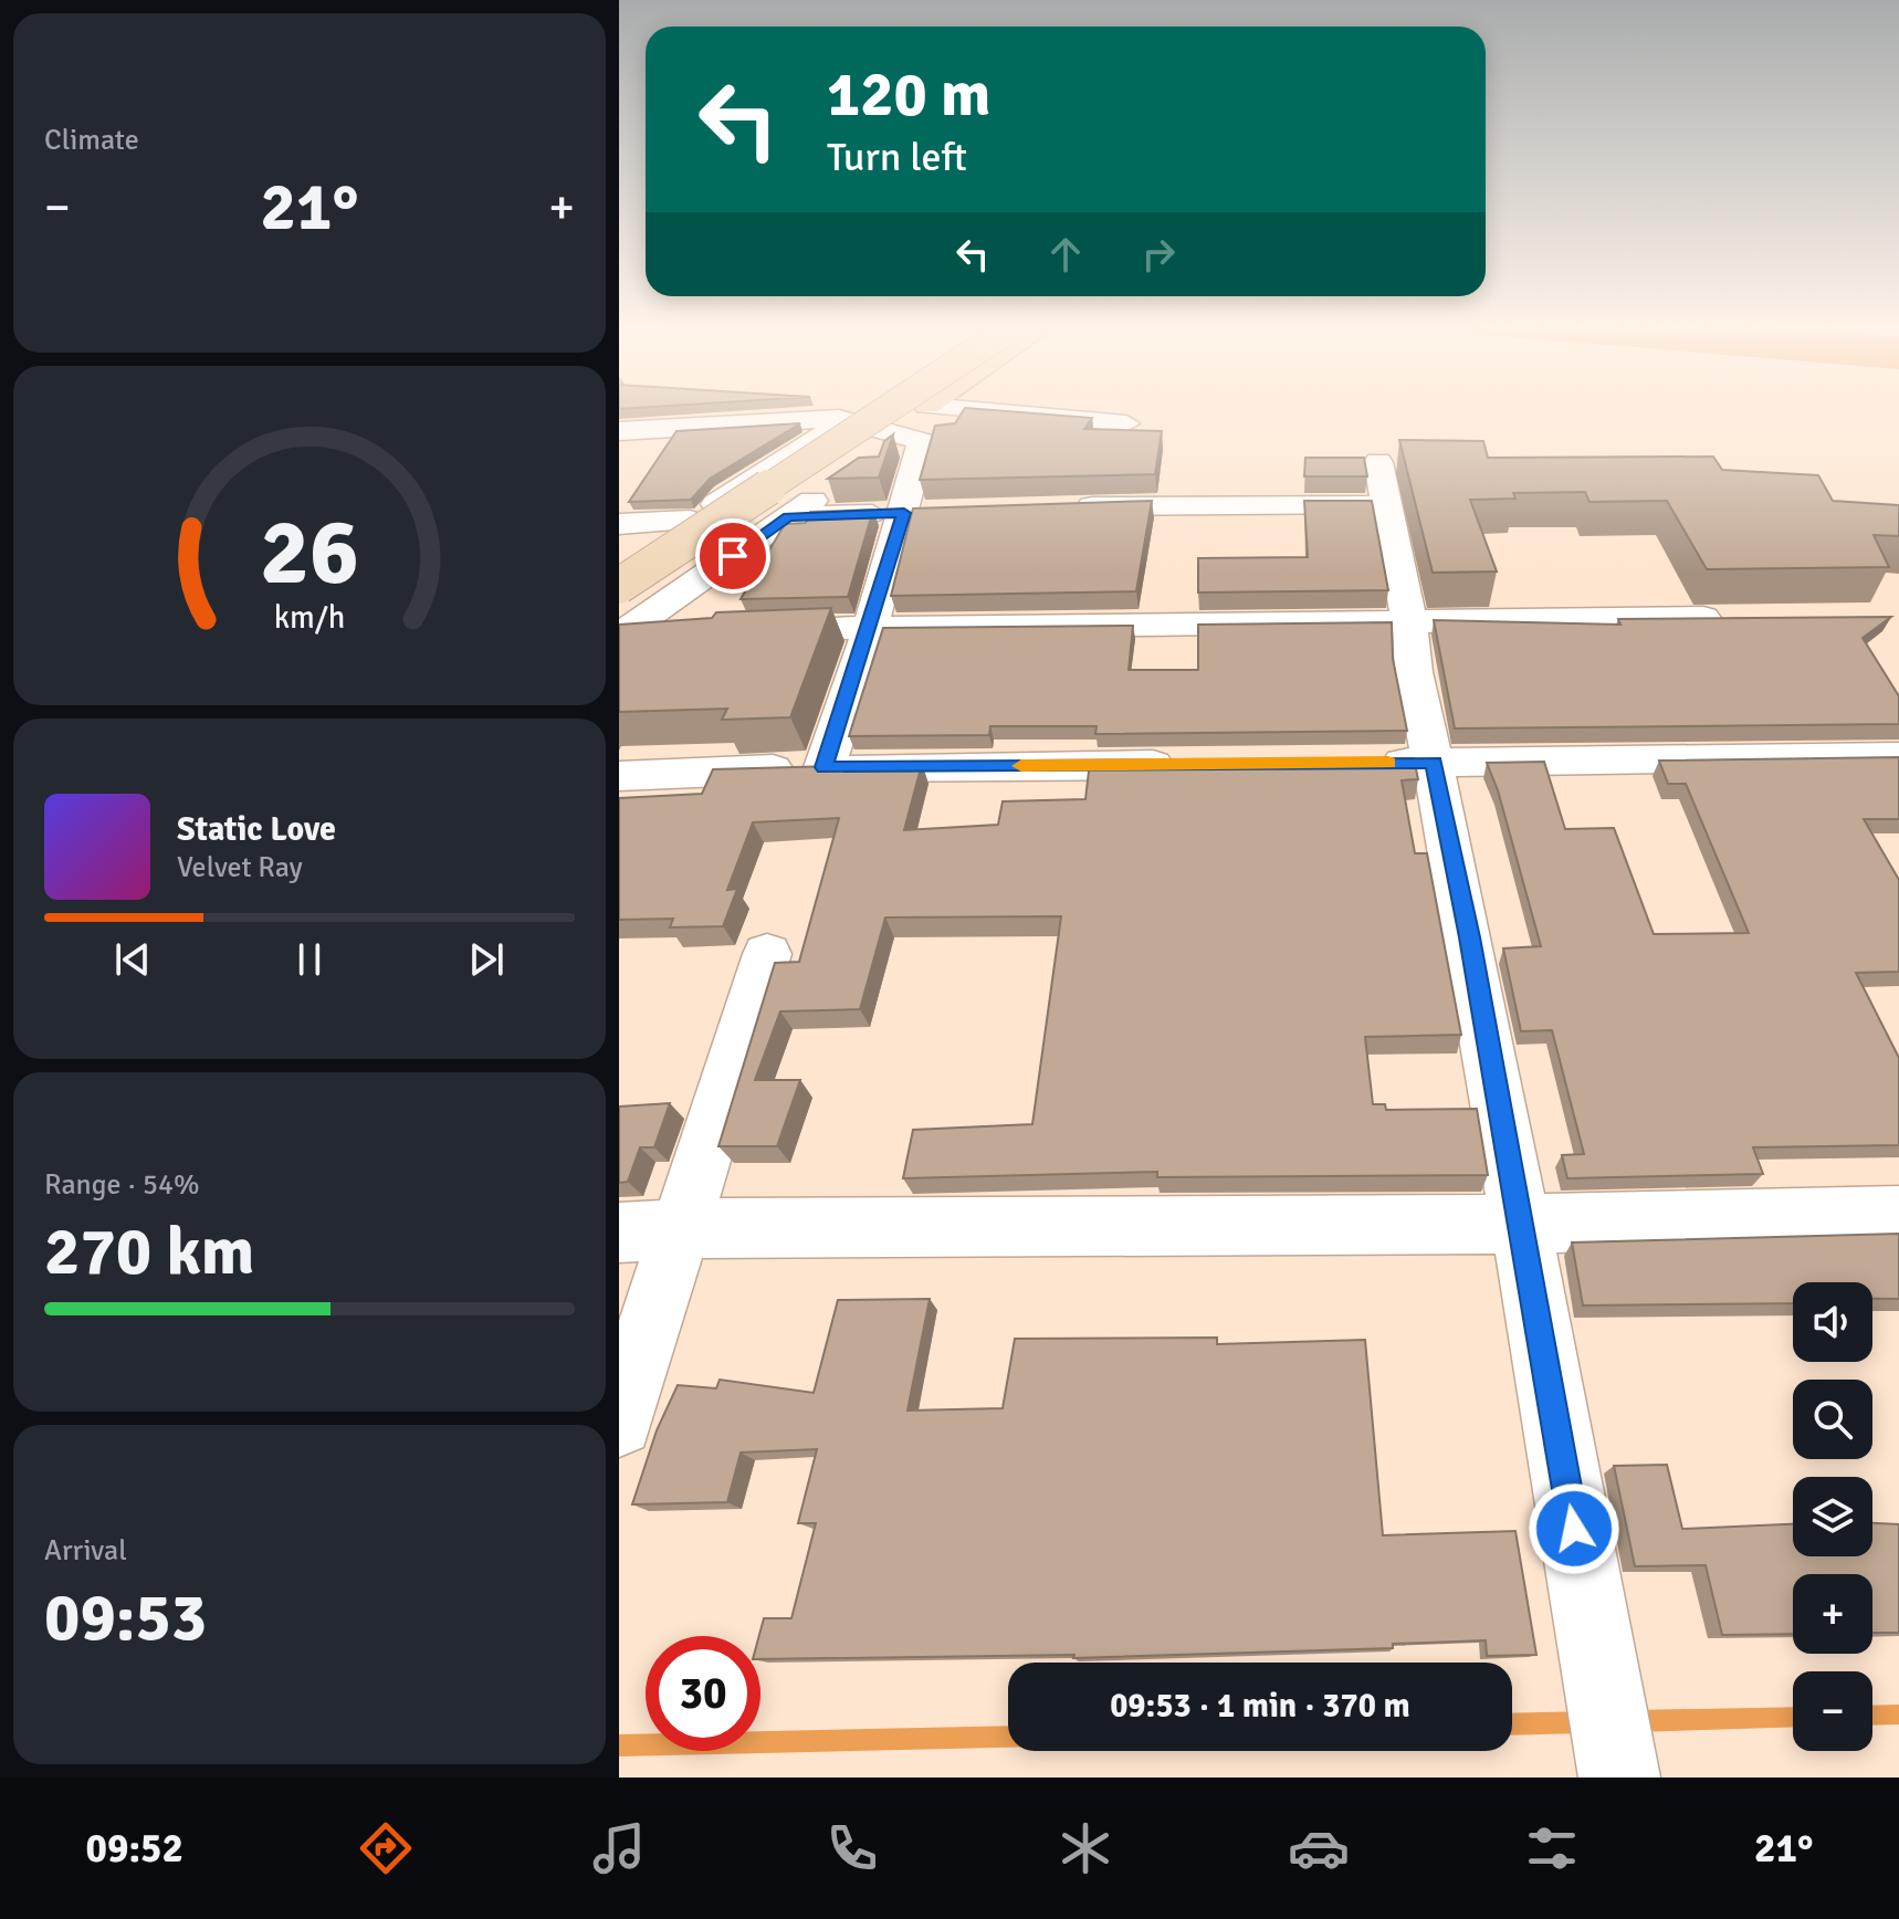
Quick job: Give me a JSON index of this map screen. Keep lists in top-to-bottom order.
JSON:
{
  "page": {
    "tile": [
      "Climate",
      ["Range · 54%", "270 km"],
      ["Arrival", "09:53"]
    ],
    "turn": ["120 m", "Turn left"],
    "heat": ["−", "21°", "+"],
    "song": ["Static Love", "Velvet Ray"],
    "map_buttons": ["+", "−"],
    "limit": "30",
    "trip": "09:53 · 1 min · 370 m",
    "tabs": ["09:52", "21°"],
    "gauge": ["26", "km/h"]
  }
}
